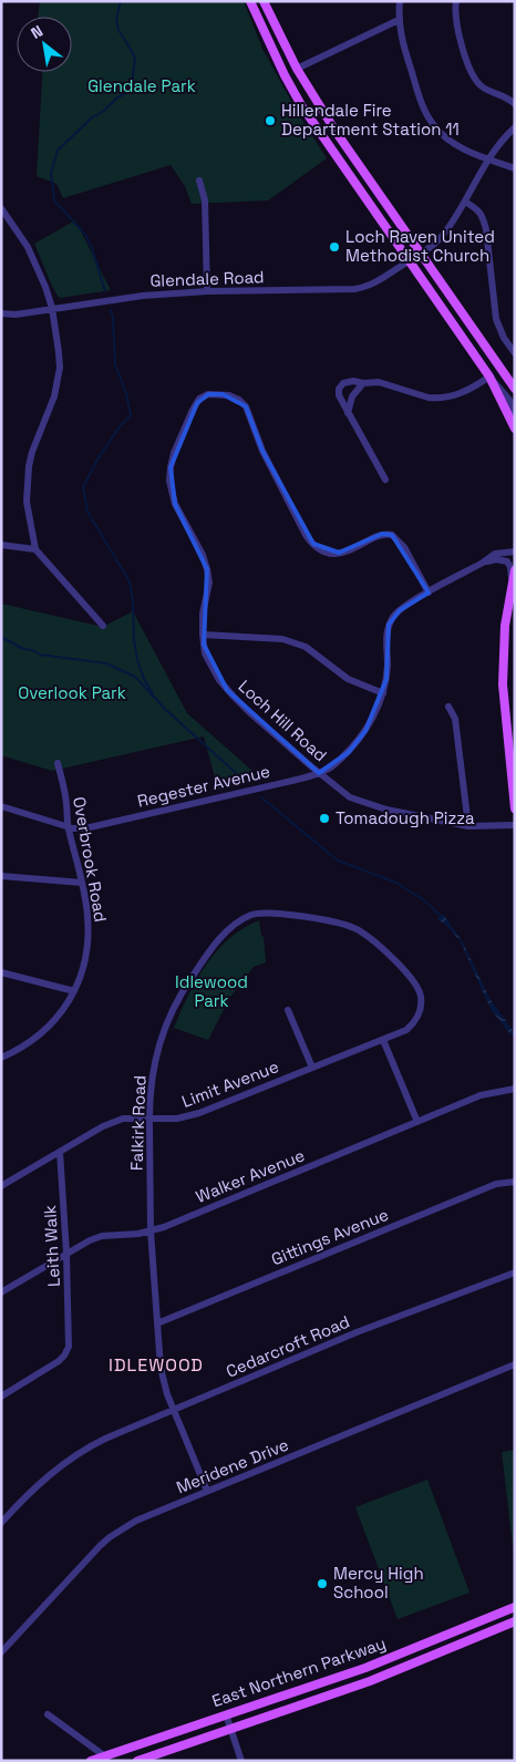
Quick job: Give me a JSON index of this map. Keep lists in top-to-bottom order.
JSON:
{
  "streets": {
    "main road": ["East Northern Parkway"],
    "street": [
      "Glendale Road",
      "Loch Hill Road",
      "Regester Avenue",
      "Overbrook Road",
      "Limit Avenue",
      "Falkirk Road",
      "Walker Avenue",
      "Gittings Avenue",
      "Leith Walk",
      "Cedarcroft Road",
      "Meridene Drive"
    ]
  },
  "crossings": [
    ["Loch Hill Road", "Regester Avenue"],
    ["Regester Avenue", "Overbrook Road"],
    ["Limit Avenue", "Falkirk Road"],
    ["Limit Avenue", "Leith Walk"],
    ["Falkirk Road", "Walker Avenue"],
    ["Falkirk Road", "Gittings Avenue"],
    ["Falkirk Road", "Cedarcroft Road"],
    ["Falkirk Road", "Meridene Drive"],
    ["Walker Avenue", "Leith Walk"]
  ],
  "districts": ["IDLEWOOD"],
  "parks": ["Glendale Park", "Overlook Park", "Idlewood Park"],
  "places": [
    "Hillendale Fire Department Station 11",
    "Loch Raven United Methodist Church",
    "Tomadough Pizza",
    "Mercy High School"
  ],
  "north": "top left"
}
